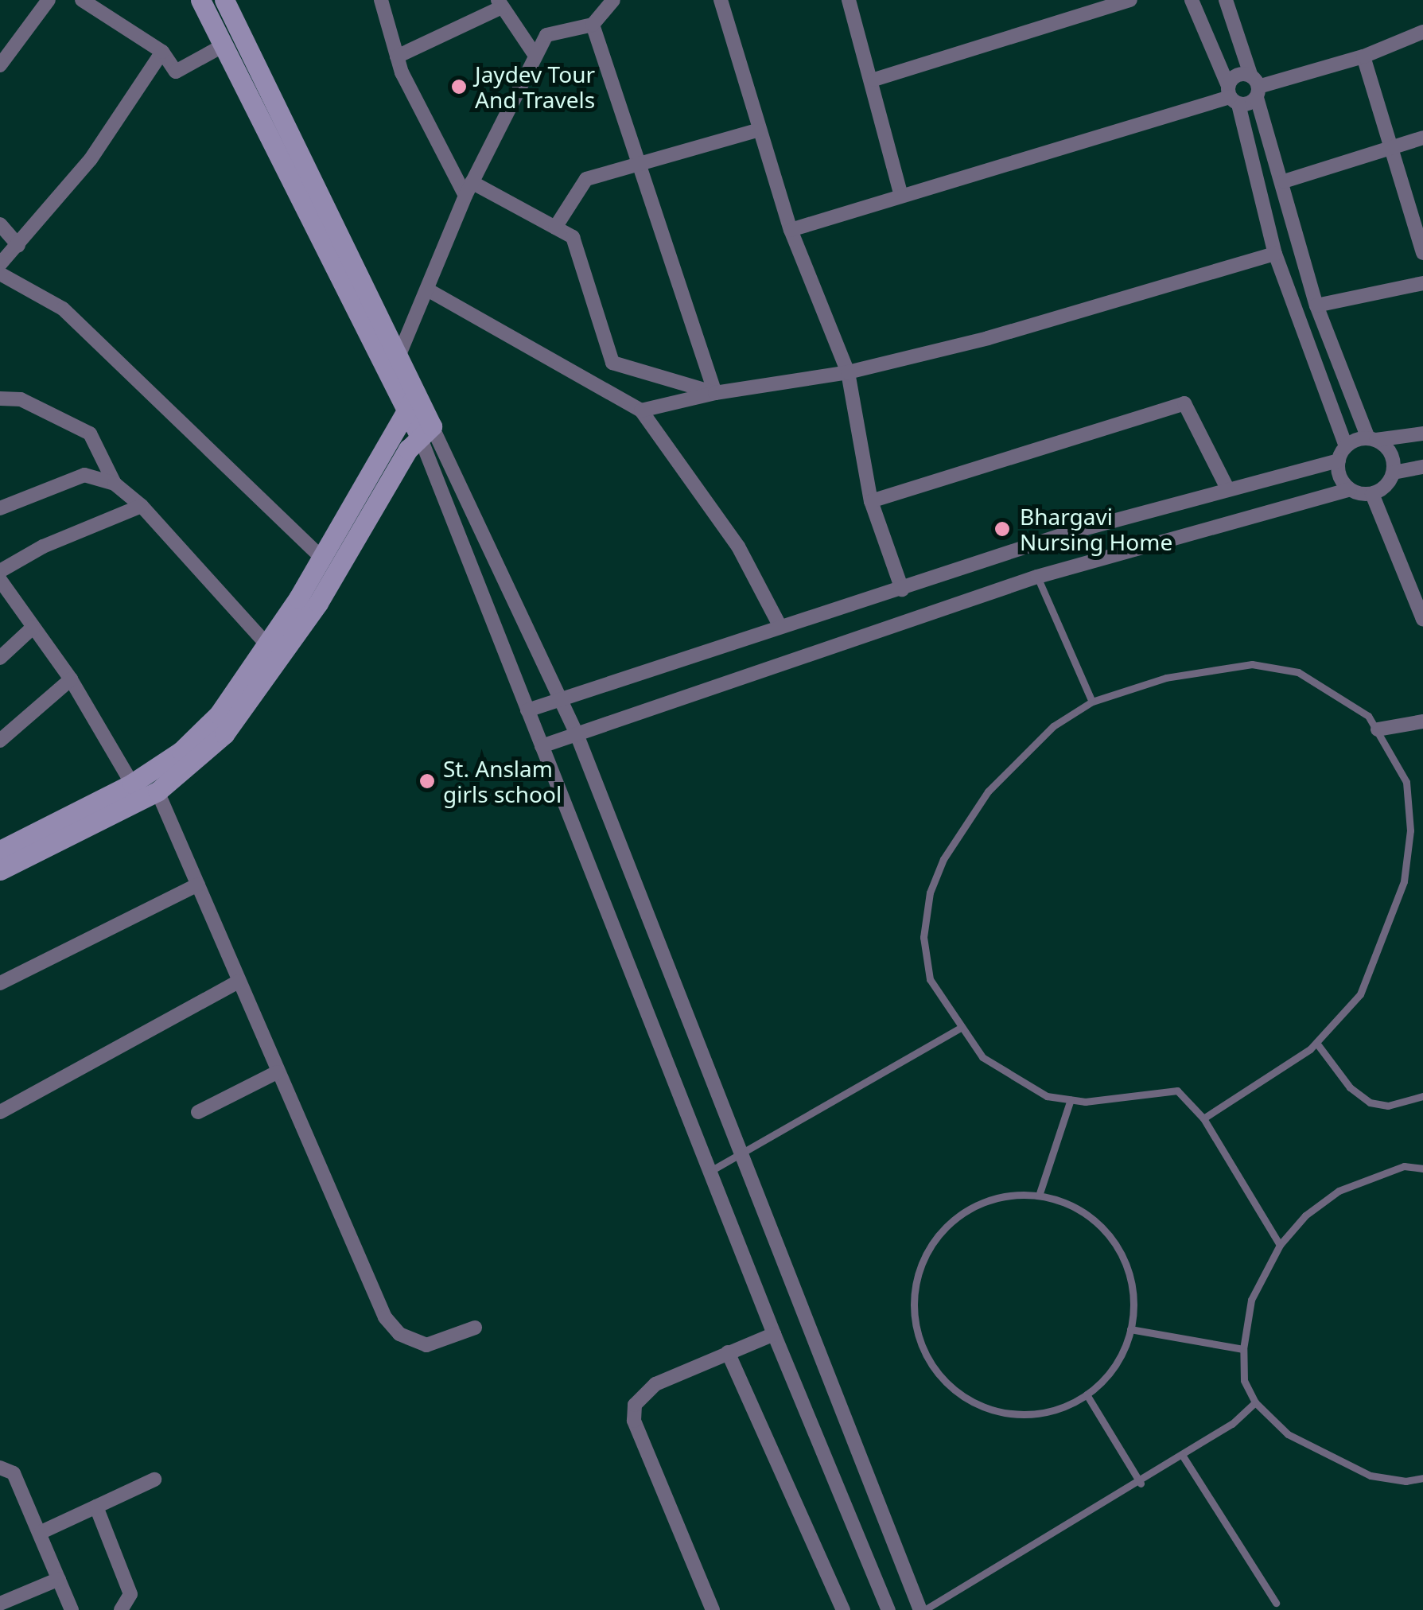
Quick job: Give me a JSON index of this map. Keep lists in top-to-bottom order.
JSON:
{
  "places": ["Jaydev Tour And Travels", "Bhargavi Nursing Home", "St. Anslam girls school"]
}
